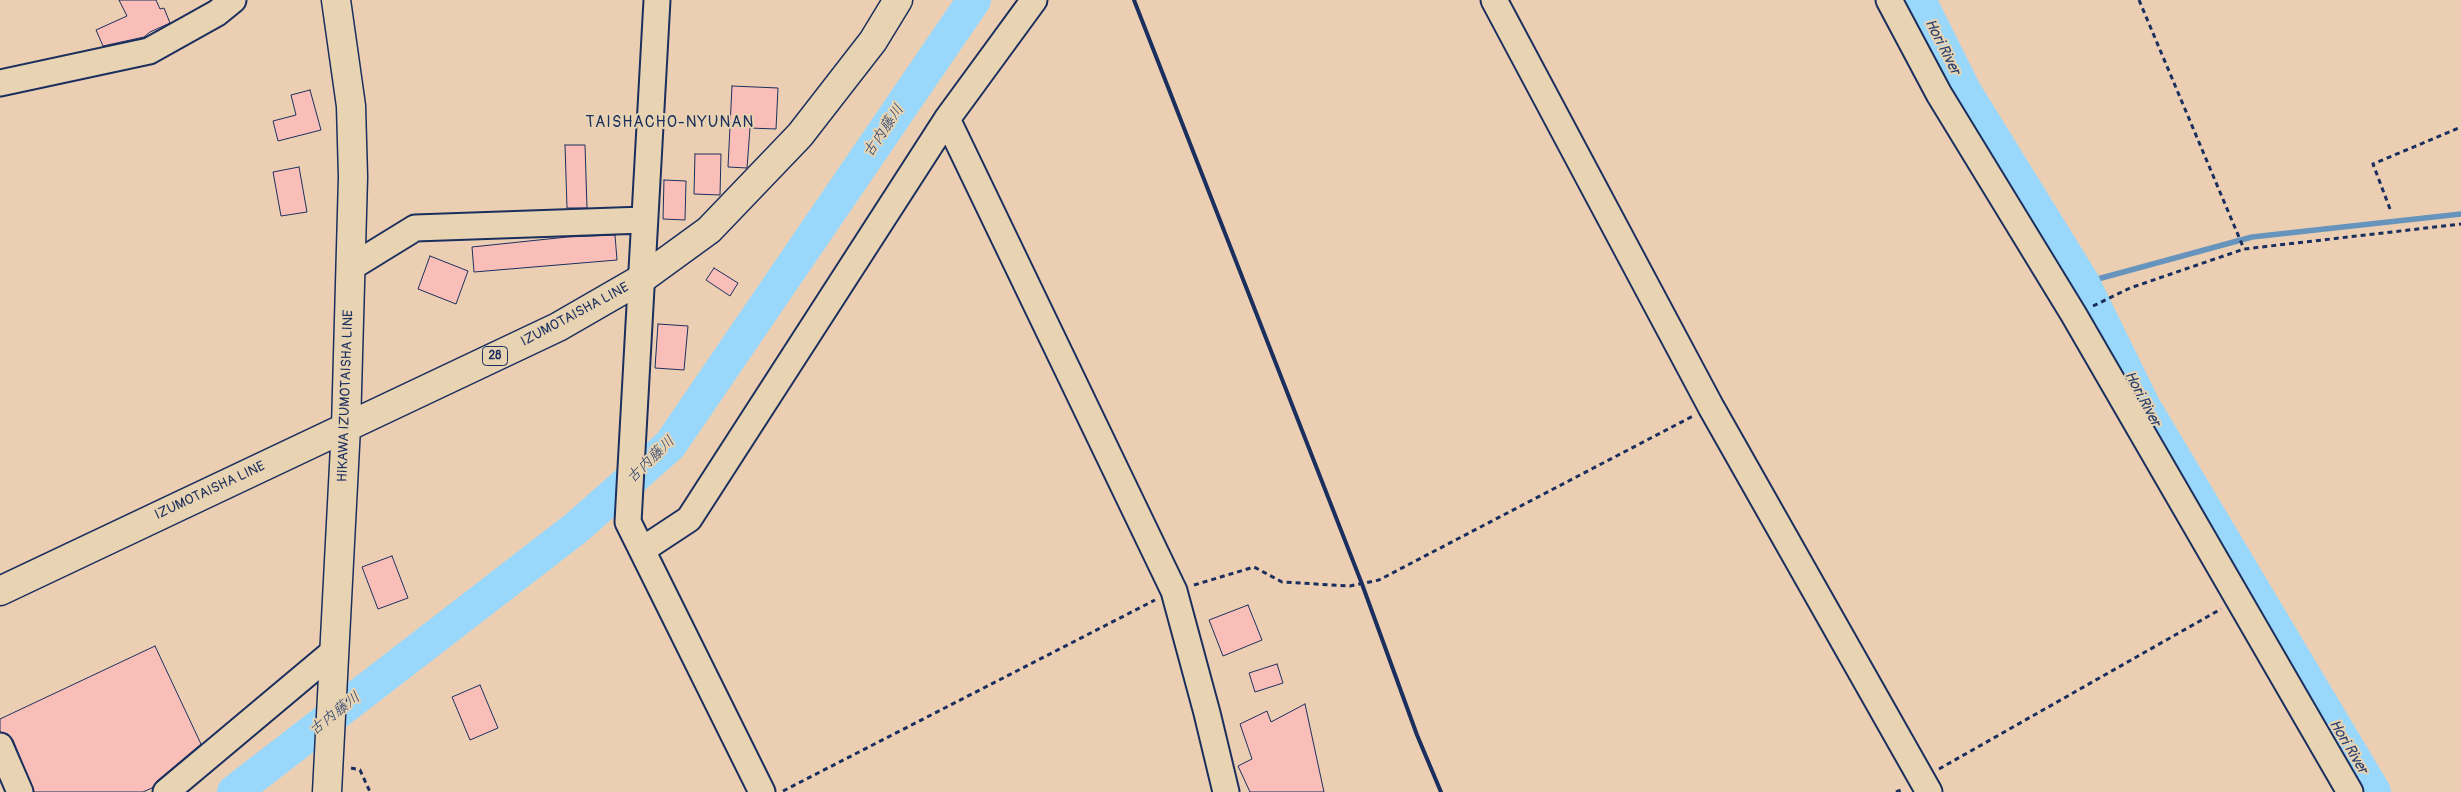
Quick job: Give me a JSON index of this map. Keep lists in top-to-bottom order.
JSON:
{
  "streets": {
    "main road": ["IZUMOTAISHA LINE", "28", "HIKAWA IZUMOTAISHA LINE"]
  },
  "crossings": [
    ["IZUMOTAISHA LINE", "HIKAWA IZUMOTAISHA LINE"]
  ],
  "districts": ["TAISHACHO-NYUNAN"],
  "water": ["Hori River", "古内藤川"]
}
